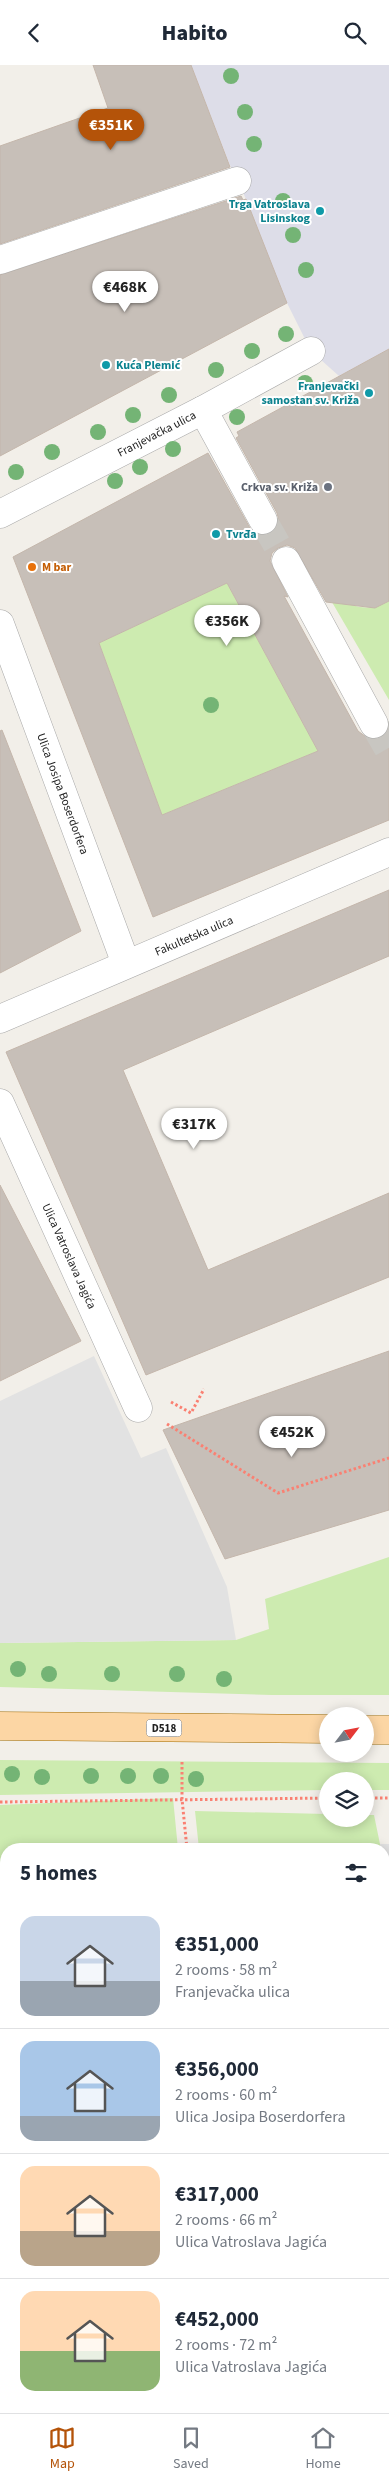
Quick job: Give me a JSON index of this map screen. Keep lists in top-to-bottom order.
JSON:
{
  "streets": {
    "main road": ["D518"],
    "street": [
      "Franjevačka ulica",
      "Ulica Josipa Boserdorfera",
      "Fakultetska ulica",
      "Ulica Vatroslava Jagića"
    ]
  },
  "crossings": [
    ["Ulica Josipa Boserdorfera", "Fakultetska ulica"]
  ],
  "places": [
    "Trga Vatroslava Lisinskog",
    "Kuća Plemić",
    "Franjevački samostan sv. Križa",
    "Crkva sv. Križa",
    "Tvrđa",
    "M bar"
  ],
  "north": "top right",
  "page": {
    "header": "Habito",
    "price": [
      "€351K",
      "€468K",
      "€356K",
      "€317K",
      "€452K"
    ],
    "heading": "5 homes",
    "list": [
      {
        "name": "€351,000",
        "note": "2 rooms · 58 m² · Franjevačka ulica"
      },
      {
        "name": "€356,000",
        "note": "2 rooms · 60 m² · Ulica Josipa Boserdorfera"
      },
      {
        "name": "€317,000",
        "note": "2 rooms · 66 m² · Ulica Vatroslava Jagića"
      },
      {
        "name": "€452,000",
        "note": "2 rooms · 72 m² · Ulica Vatroslava Jagića"
      }
    ],
    "tabs": ["Map", "Saved", "Home"]
  }
}
